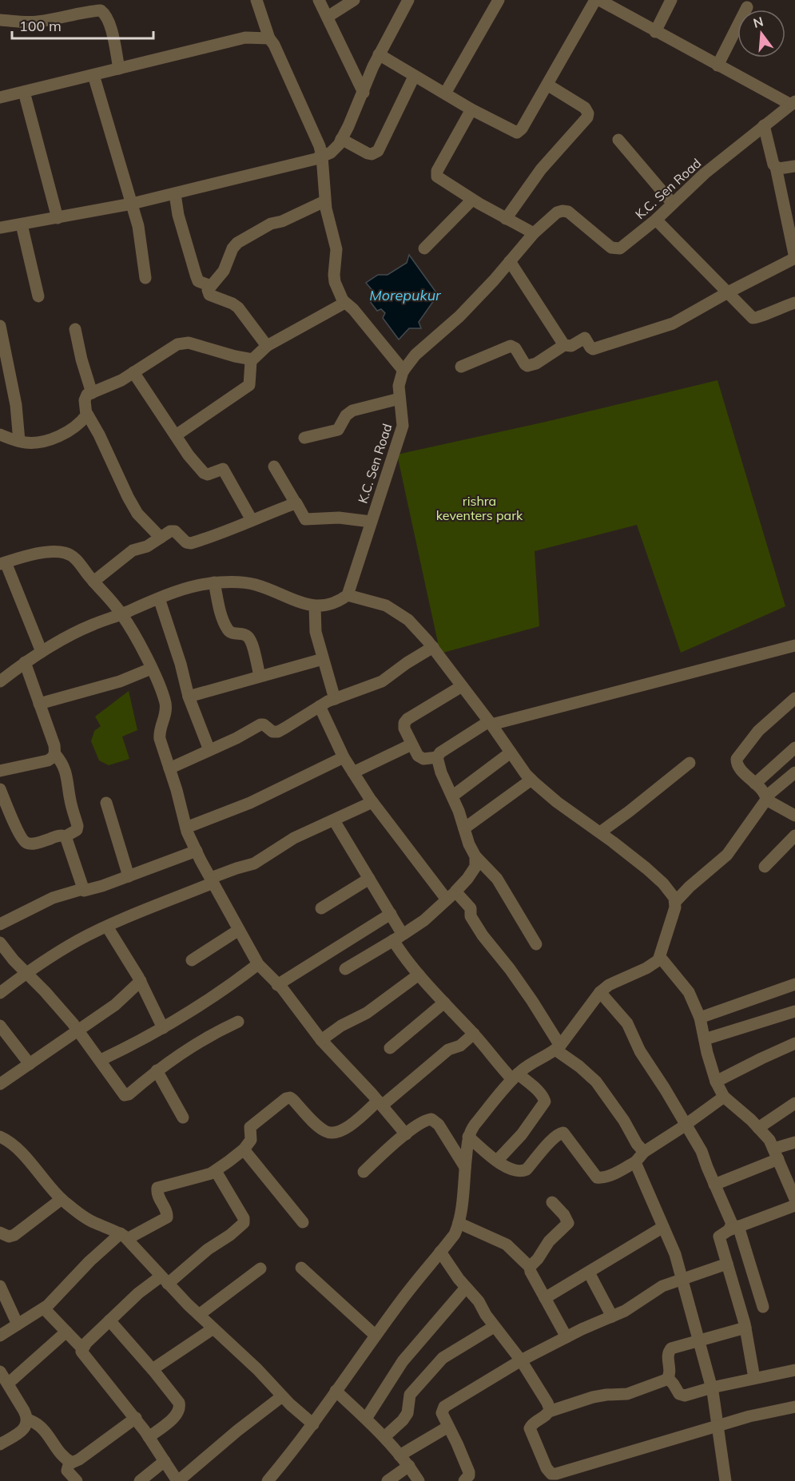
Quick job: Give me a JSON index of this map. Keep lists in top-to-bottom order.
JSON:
{
  "streets": {
    "street": ["K.C. Sen Road"]
  },
  "water": ["Morepukur"],
  "parks": ["rishra keventers park"],
  "scale_bar": "100 m",
  "north": "top"
}
